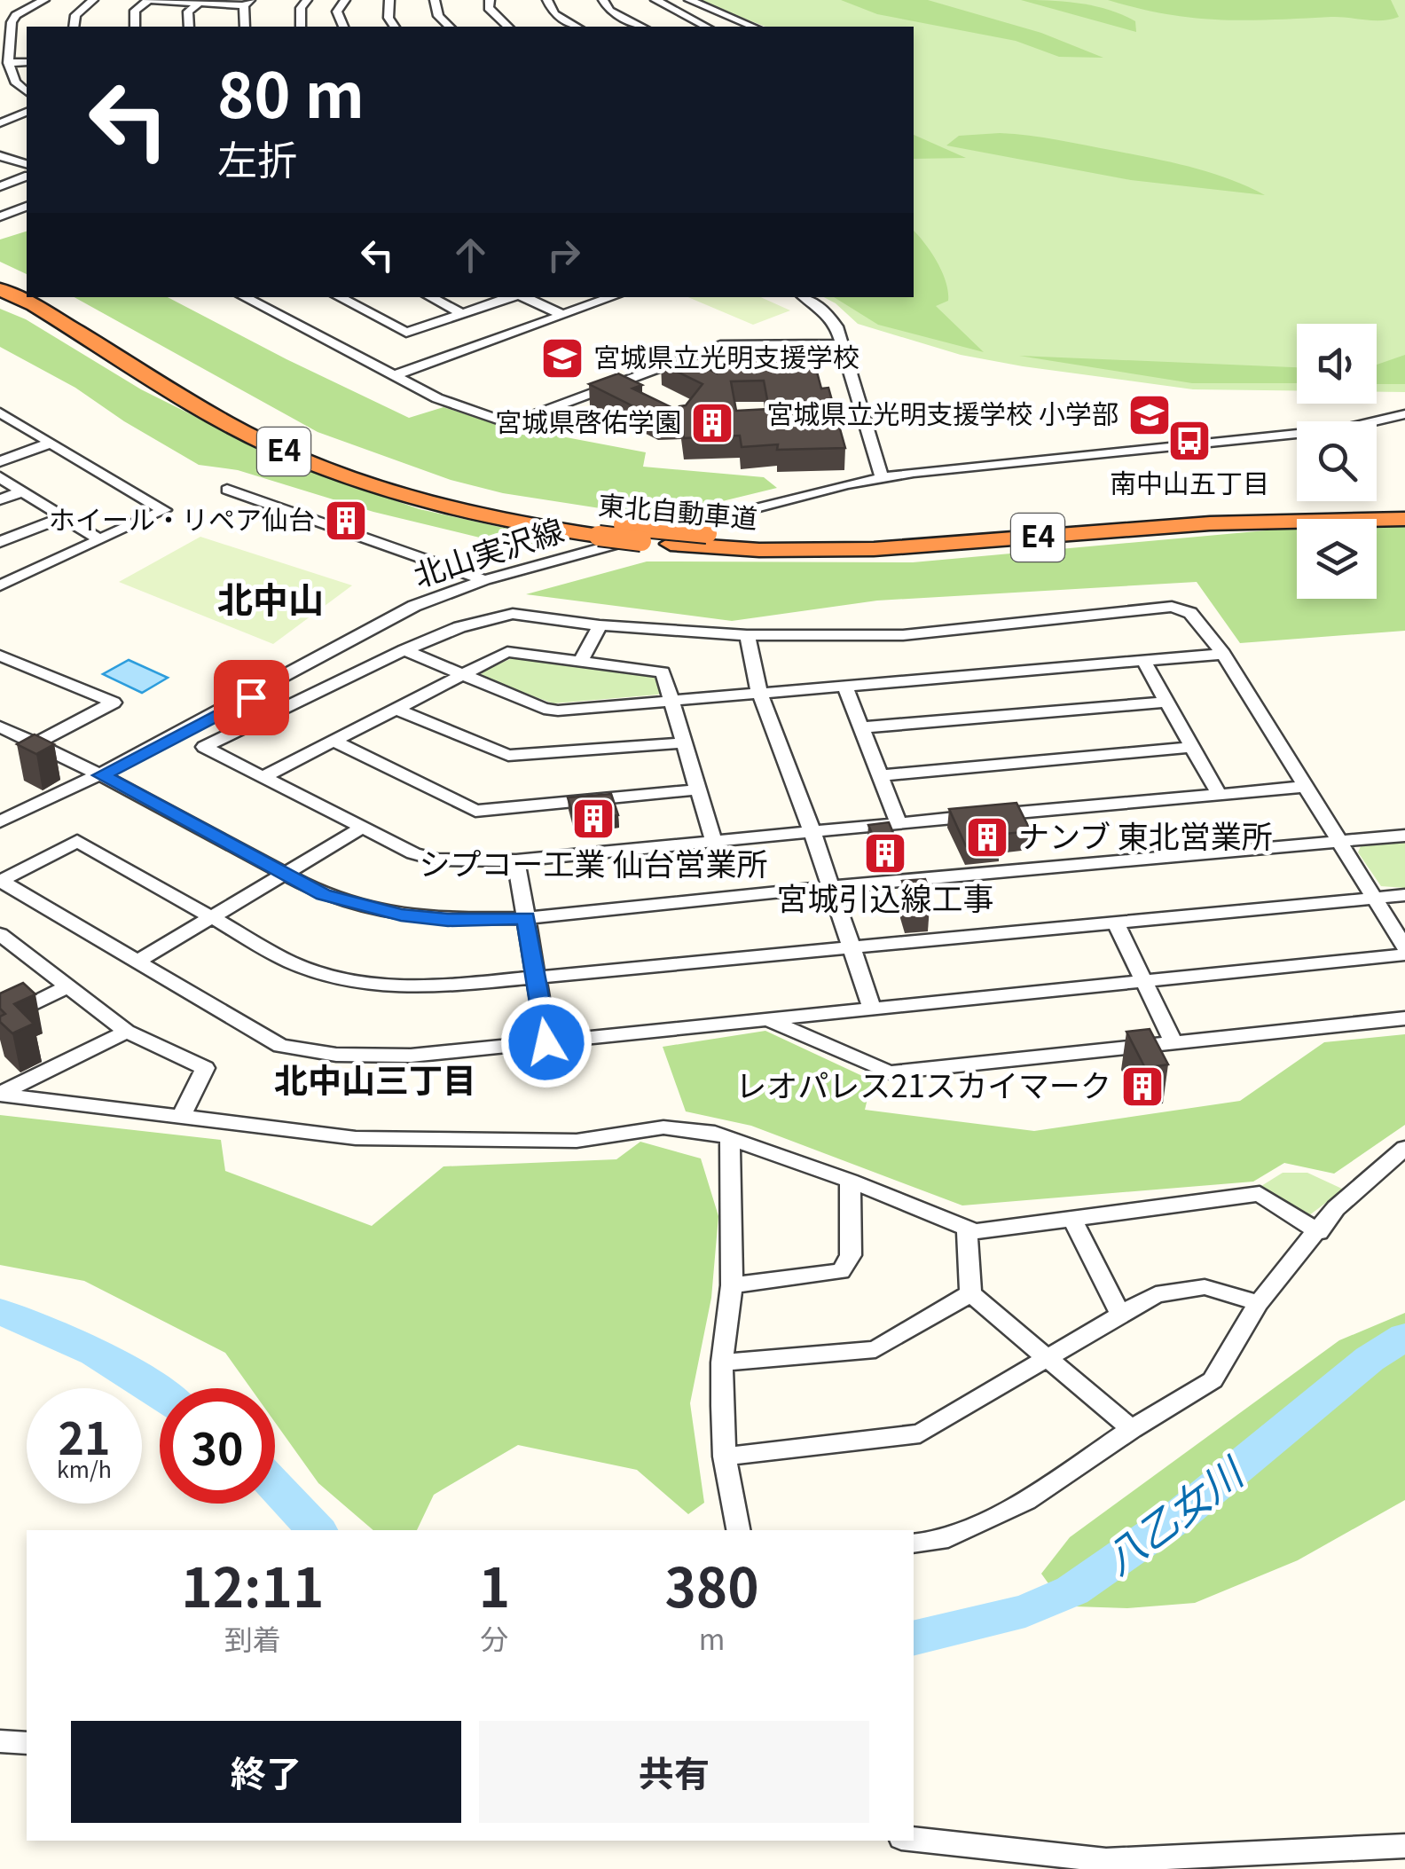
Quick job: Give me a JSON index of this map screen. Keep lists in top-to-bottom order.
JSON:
{
  "streets": {
    "highway": ["E4", "東北自動車道"],
    "street": ["北山実沢線"]
  },
  "districts": ["北中山", "北中山三丁目"],
  "water": ["八乙女川"],
  "places": {
    "school or university": ["宮城県立光明支援学校", "宮城県立光明支援学校 小学部"],
    "building": [
      "宮城県啓佑学園",
      "ホイール・リペア仙台",
      "シプコー工業 仙台営業所",
      "ナンブ 東北営業所",
      "宮城引込線工事",
      "レオパレス21スカイマーク"
    ],
    "bus stop": ["南中山五丁目"]
  },
  "page": {
    "turn": ["80 m", "左折"],
    "speed": "21 km/h",
    "limit": "30",
    "eta": [
      "12:11",
      "到着",
      "1",
      "分",
      "380",
      "m"
    ],
    "buttons": ["終了", "共有"]
  }
}
